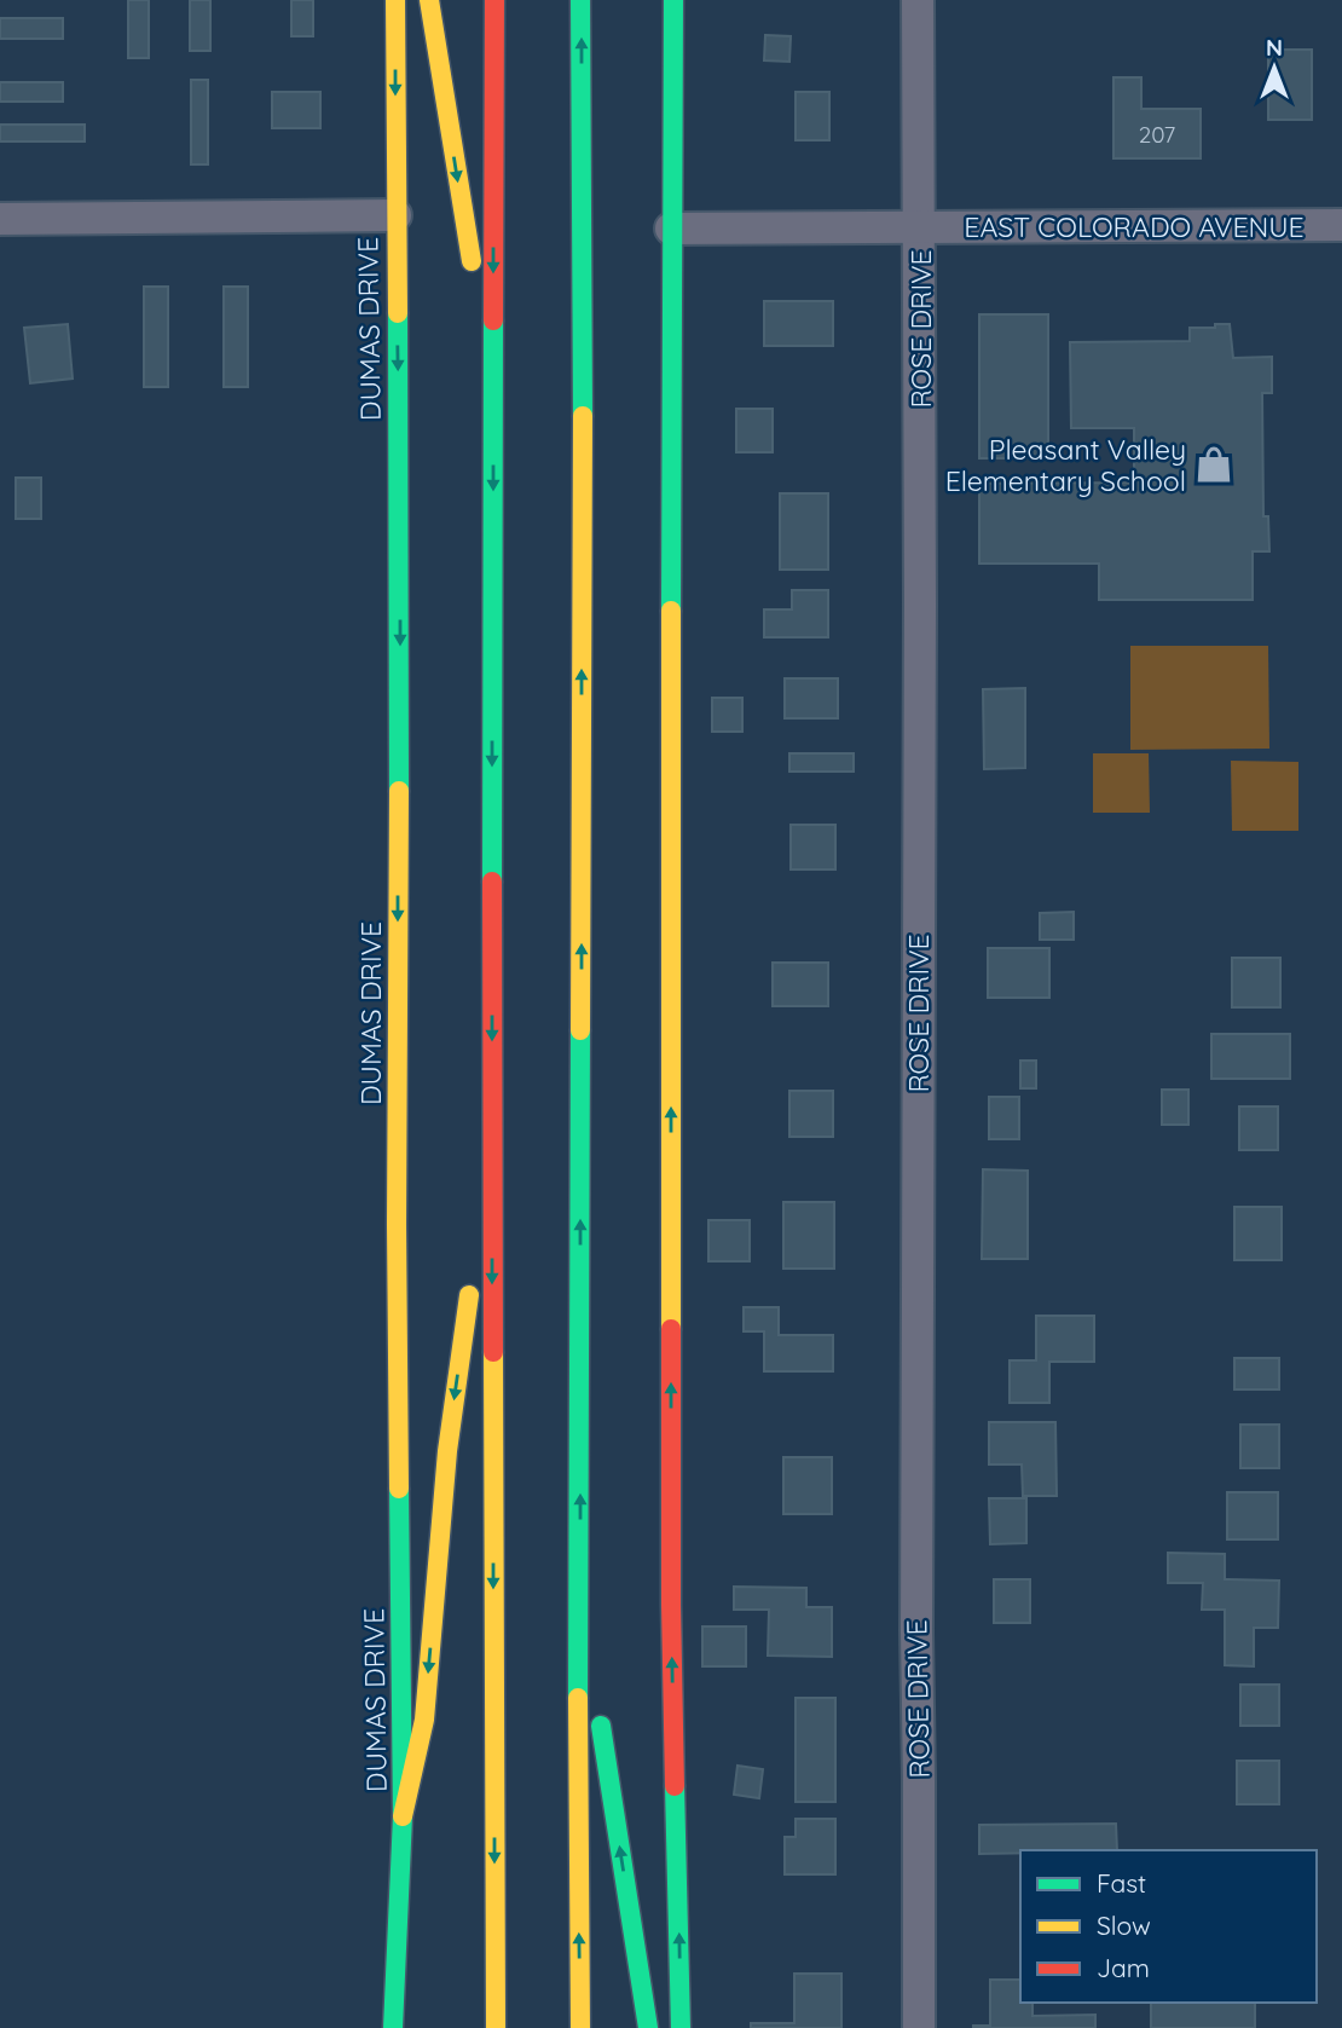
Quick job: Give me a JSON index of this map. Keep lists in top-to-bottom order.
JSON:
{
  "streets": {
    "main road": ["DUMAS DRIVE"],
    "street": ["EAST COLORADO AVENUE", "ROSE DRIVE"]
  },
  "crossings": [
    ["EAST COLORADO AVENUE", "ROSE DRIVE"]
  ],
  "places": {
    "shop": ["Pleasant Valley Elementary School"]
  },
  "house_numbers": ["207"],
  "legend": ["Fast", "Slow", "Jam"],
  "north": "top"
}
